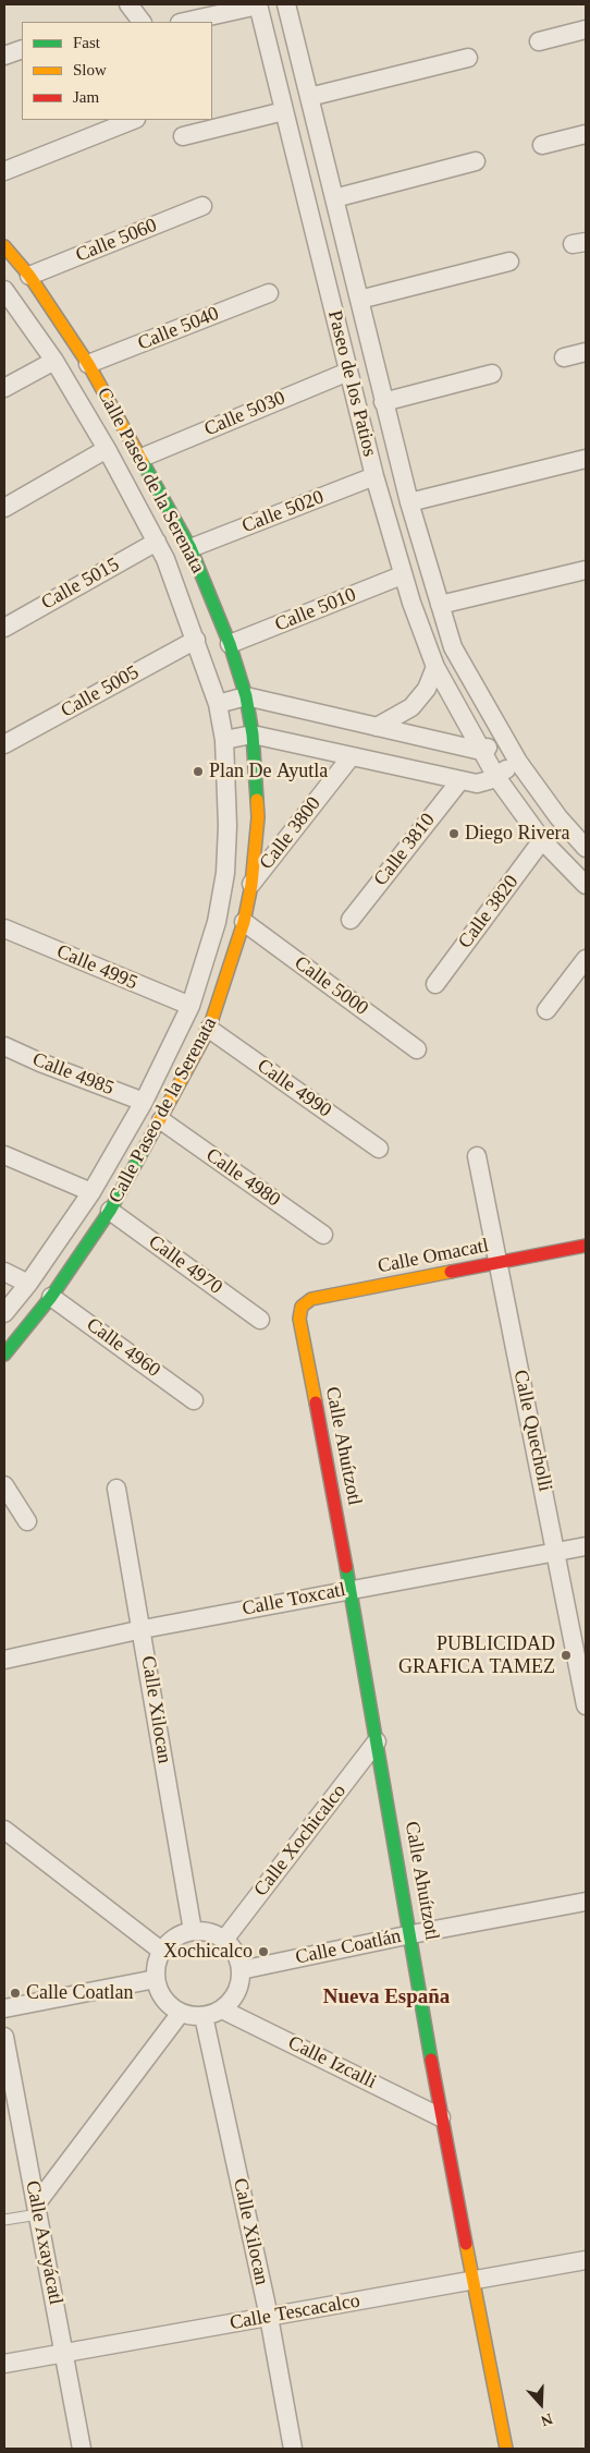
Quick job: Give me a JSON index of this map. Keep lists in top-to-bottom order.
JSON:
{
  "streets": {
    "street": [
      "Calle 5060",
      "Calle 5040",
      "Paseo de los Patios",
      "Calle 5030",
      "Calle Paseo de la Serenata",
      "Calle 5020",
      "Calle 5015",
      "Calle 5010",
      "Calle 5005",
      "Calle 3800",
      "Calle 3810",
      "Calle 3820",
      "Calle 4995",
      "Calle 5000",
      "Calle 4985",
      "Calle 4990",
      "Calle 4980",
      "Calle Omacatl",
      "Calle 4970",
      "Calle 4960",
      "Calle Quecholli",
      "Calle Ahuítzotl",
      "Calle Toxcatl",
      "Calle Xilocan",
      "Calle Xochicalco",
      "Calle Coatlán",
      "Calle Izcalli",
      "Calle Axayácatl",
      "Calle Tescacalco"
    ]
  },
  "crossings": [
    ["Calle 5060", "Calle Paseo de la Serenata"],
    ["Calle 5040", "Calle Paseo de la Serenata"],
    ["Paseo de los Patios", "Calle 5030"],
    ["Paseo de los Patios", "Calle 5020"],
    ["Paseo de los Patios", "Calle 5010"],
    ["Paseo de los Patios", "Calle 3820"],
    ["Calle 5030", "Calle Paseo de la Serenata"],
    ["Calle Paseo de la Serenata", "Calle 5020"],
    ["Calle Paseo de la Serenata", "Calle 5015"],
    ["Calle Paseo de la Serenata", "Calle 5010"],
    ["Calle Paseo de la Serenata", "Calle 5005"],
    ["Calle Paseo de la Serenata", "Calle 3800"],
    ["Calle Paseo de la Serenata", "Calle 4995"],
    ["Calle Paseo de la Serenata", "Calle 5000"],
    ["Calle Paseo de la Serenata", "Calle 4985"],
    ["Calle Paseo de la Serenata", "Calle 4990"],
    ["Calle Paseo de la Serenata", "Calle 4980"],
    ["Calle Paseo de la Serenata", "Calle 4970"],
    ["Calle Paseo de la Serenata", "Calle 4960"],
    ["Calle Omacatl", "Calle Quecholli"],
    ["Calle Omacatl", "Calle Ahuítzotl"],
    ["Calle Quecholli", "Calle Toxcatl"],
    ["Calle Ahuítzotl", "Calle Toxcatl"],
    ["Calle Ahuítzotl", "Calle Xochicalco"],
    ["Calle Ahuítzotl", "Calle Coatlán"],
    ["Calle Ahuítzotl", "Calle Izcalli"],
    ["Calle Ahuítzotl", "Calle Tescacalco"],
    ["Calle Toxcatl", "Calle Xilocan"],
    ["Calle Xilocan", "Calle Xochicalco"],
    ["Calle Xilocan", "Calle Coatlán"],
    ["Calle Xilocan", "Calle Izcalli"],
    ["Calle Xilocan", "Calle Tescacalco"],
    ["Calle Xochicalco", "Calle Coatlán"],
    ["Calle Xochicalco", "Calle Izcalli"],
    ["Calle Coatlán", "Calle Izcalli"],
    ["Calle Axayácatl", "Calle Tescacalco"]
  ],
  "districts": ["Nueva España"],
  "places": [
    "Plan De Ayutla",
    "Diego Rivera",
    "PUBLICIDAD GRAFICA TAMEZ",
    "Xochicalco",
    "Calle Coatlan"
  ],
  "legend": ["Fast", "Slow", "Jam"],
  "north": "bottom"
}
